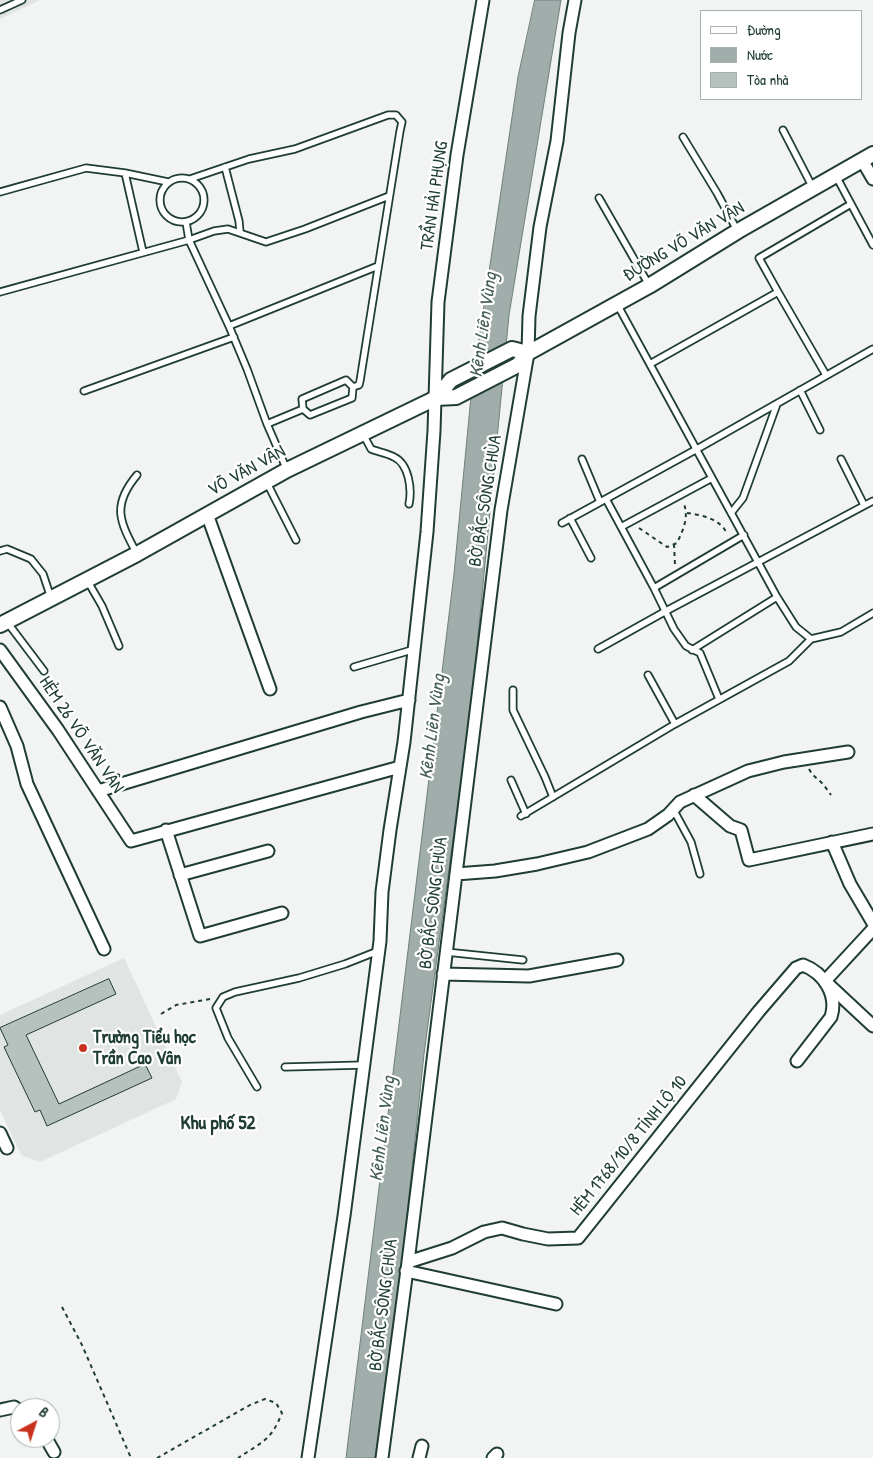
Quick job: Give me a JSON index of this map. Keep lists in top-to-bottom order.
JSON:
{
  "streets": {
    "street": [
      "TRẦN HẢI PHỤNG",
      "ĐƯỜNG VÕ VĂN VÂN",
      "VÕ VĂN VÂN",
      "BỜ BẮC SÔNG CHÙA",
      "HẺM 26 VÕ VĂN VÂN",
      "HẺM 1768/10/8 TỈNH LỘ 10"
    ]
  },
  "crossings": [
    ["TRẦN HẢI PHỤNG", "VÕ VĂN VÂN"],
    ["ĐƯỜNG VÕ VĂN VÂN", "VÕ VĂN VÂN"],
    ["ĐƯỜNG VÕ VĂN VÂN", "BỜ BẮC SÔNG CHÙA"],
    ["BỜ BẮC SÔNG CHÙA", "HẺM 1768/10/8 TỈNH LỘ 10"]
  ],
  "districts": ["Khu phố 52"],
  "water": ["Kênh Liên Vùng"],
  "places": ["Trường Tiểu học Trần Cao Vân"],
  "legend": ["Đường", "Nước", "Tòa nhà"],
  "north": "top right"
}
